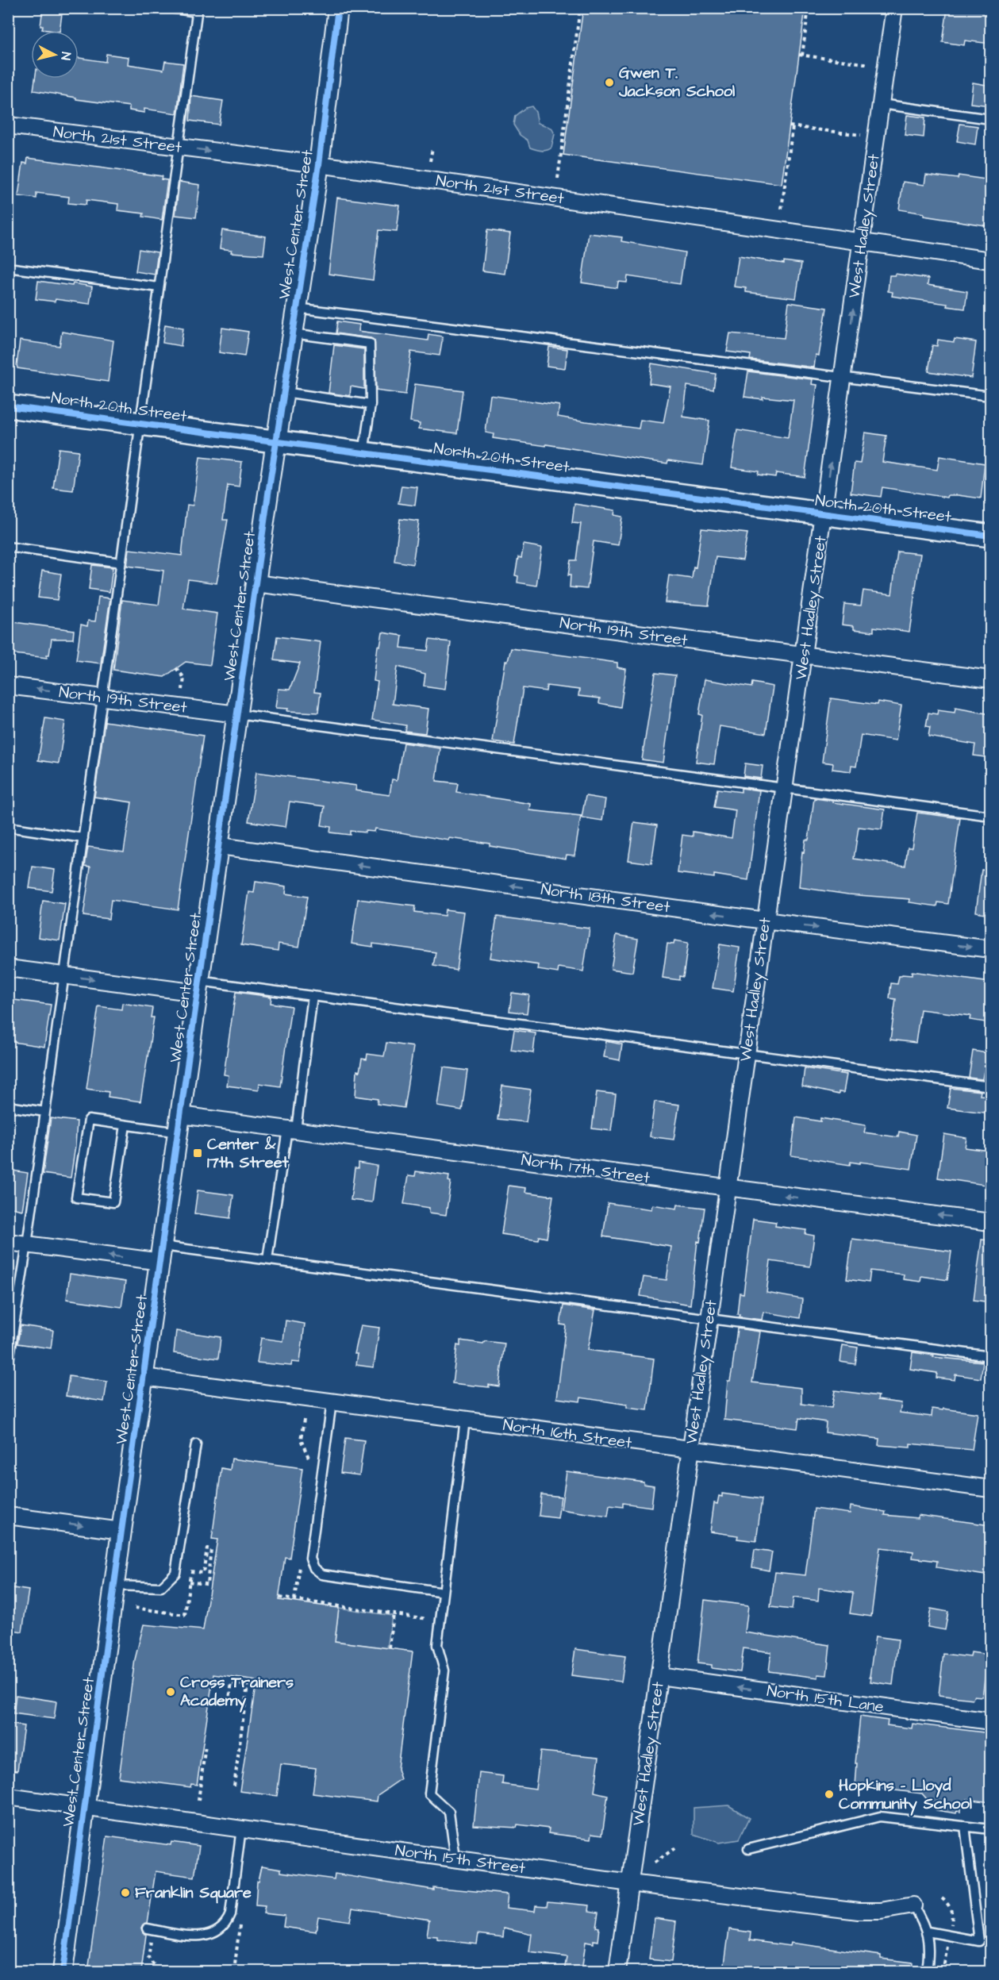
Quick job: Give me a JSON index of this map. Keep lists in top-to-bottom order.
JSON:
{
  "streets": {
    "main road": ["North 20th Street"],
    "street": [
      "North 21st Street",
      "West Center Street",
      "West Hadley Street",
      "North 19th Street",
      "North 18th Street",
      "North 17th Street",
      "North 16th Street",
      "North 15th Lane",
      "North 15th Street"
    ]
  },
  "crossings": [
    ["North 21st Street", "West Center Street"],
    ["North 21st Street", "West Hadley Street"],
    ["West Center Street", "North 20th Street"],
    ["West Center Street", "North 19th Street"],
    ["West Center Street", "North 18th Street"],
    ["West Center Street", "North 17th Street"],
    ["West Center Street", "North 16th Street"],
    ["West Center Street", "North 15th Street"],
    ["West Hadley Street", "North 20th Street"],
    ["West Hadley Street", "North 19th Street"],
    ["West Hadley Street", "North 18th Street"],
    ["West Hadley Street", "North 17th Street"],
    ["West Hadley Street", "North 16th Street"],
    ["West Hadley Street", "North 15th Lane"],
    ["West Hadley Street", "North 15th Street"]
  ],
  "one_way": ["North 15th Lane"],
  "places": {
    "other": [
      "Gwen T. Jackson School",
      "Cross Trainers Academy",
      "Hopkins - Lloyd Community School",
      "Franklin Square"
    ],
    "transit": ["Center & 17th Street"]
  },
  "north": "right"
}
